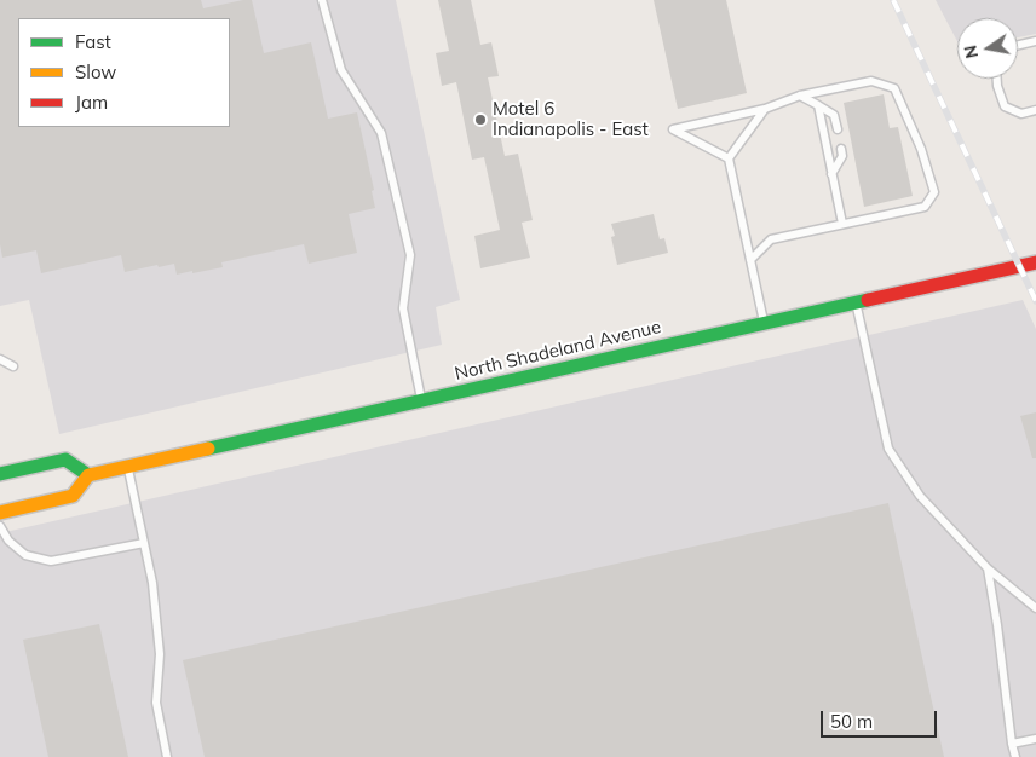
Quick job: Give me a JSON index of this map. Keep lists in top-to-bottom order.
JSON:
{
  "streets": {
    "main road": ["North Shadeland Avenue"]
  },
  "places": ["Motel 6 Indianapolis - East"],
  "legend": ["Fast", "Slow", "Jam"],
  "scale_bar": "50 m",
  "north": "left"
}
